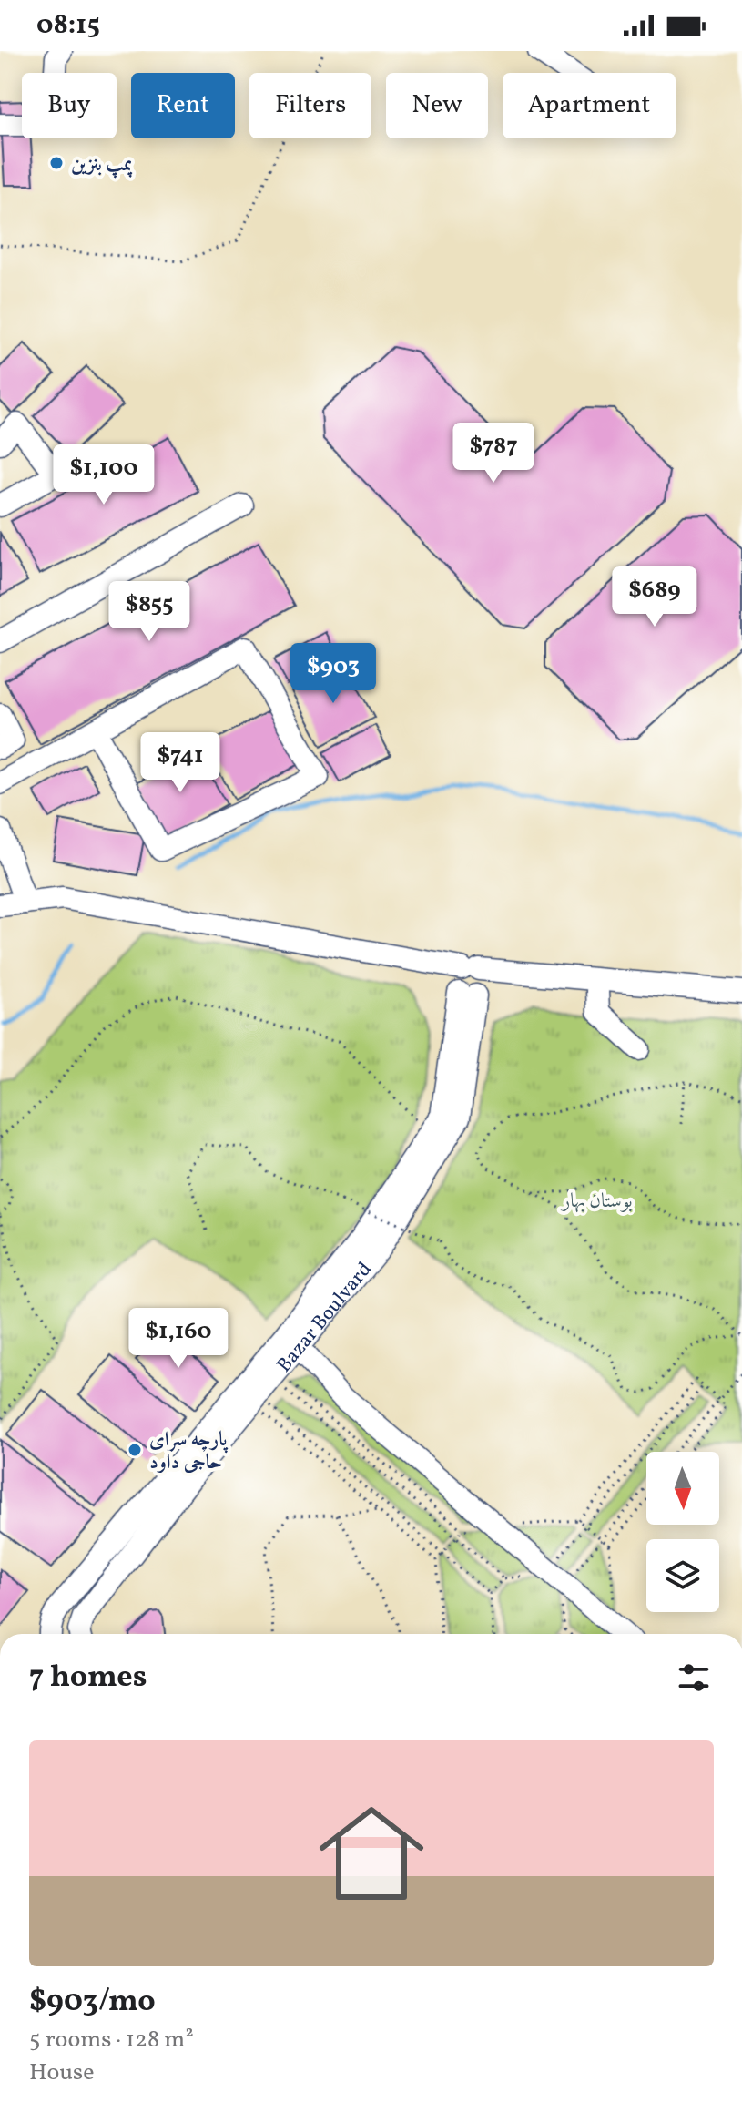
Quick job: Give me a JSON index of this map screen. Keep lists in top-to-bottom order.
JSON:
{
  "streets": {
    "street": ["Bazar Boulvard"]
  },
  "parks": ["بوستان بهار"],
  "places": ["پمپ بنزین", "پارچه سرای حاجی داود"],
  "north": "bottom",
  "page": {
    "status": "08:15",
    "chip": [
      "Buy",
      "Rent",
      "Filters",
      "New",
      "Apartment"
    ],
    "price": [
      "$787",
      "$1,100",
      "$689",
      "$855",
      "$903",
      "$741",
      "$1,160"
    ],
    "heading": "7 homes",
    "list": [
      {
        "name": "$903/mo",
        "note": "5 rooms · 128 m² · House"
      }
    ]
  }
}
